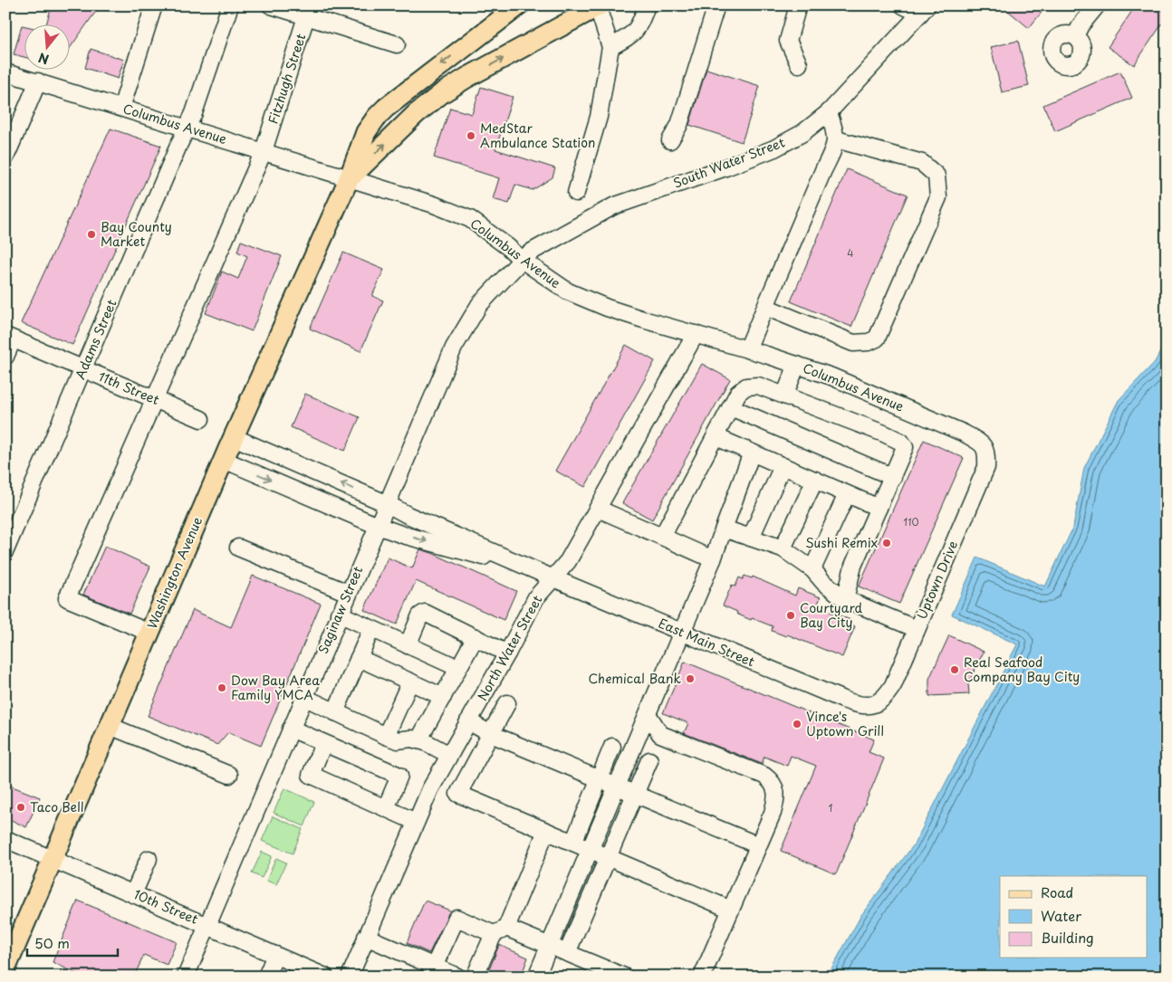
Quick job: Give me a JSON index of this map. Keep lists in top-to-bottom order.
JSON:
{
  "streets": {
    "main road": ["Washington Avenue"],
    "street": [
      "Fitzhugh Street",
      "Columbus Avenue",
      "South Water Street",
      "Adams Street",
      "11th Street",
      "Uptown Drive",
      "Saginaw Street",
      "East Main Street",
      "North Water Street",
      "10th Street"
    ]
  },
  "crossings": [
    ["Fitzhugh Street", "Columbus Avenue"],
    ["Fitzhugh Street", "11th Street"],
    ["Fitzhugh Street", "Washington Avenue"],
    ["Columbus Avenue", "South Water Street"],
    ["Columbus Avenue", "Adams Street"],
    ["Columbus Avenue", "Washington Avenue"],
    ["Columbus Avenue", "Uptown Drive"],
    ["Columbus Avenue", "Saginaw Street"],
    ["Columbus Avenue", "North Water Street"],
    ["South Water Street", "Saginaw Street"],
    ["Adams Street", "11th Street"],
    ["Washington Avenue", "East Main Street"],
    ["Washington Avenue", "10th Street"],
    ["Uptown Drive", "East Main Street"],
    ["Saginaw Street", "East Main Street"],
    ["Saginaw Street", "10th Street"],
    ["East Main Street", "North Water Street"]
  ],
  "places": [
    "MedStar Ambulance Station",
    "Bay County Market",
    "Sushi Remix",
    "Courtyard Bay City",
    "Real Seafood Company Bay City",
    "Chemical Bank",
    "Dow Bay Area Family YMCA",
    "Vince's Uptown Grill",
    "Taco Bell"
  ],
  "house_numbers": ["4", "110", "1"],
  "legend": ["Road", "Water", "Building"],
  "scale_bar": "50 m",
  "north": "bottom"
}
